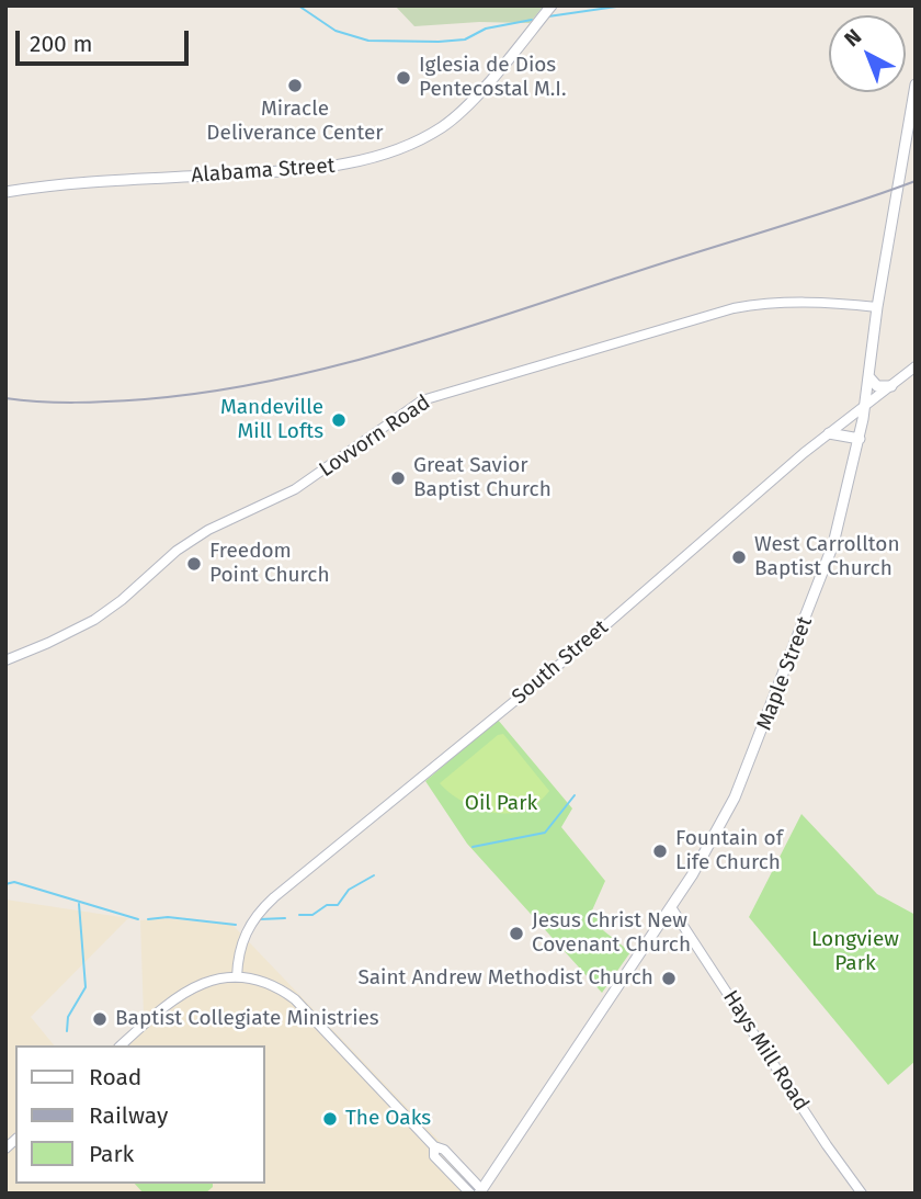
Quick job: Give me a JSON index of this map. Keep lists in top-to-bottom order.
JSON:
{
  "streets": {
    "main road": ["Alabama Street", "Maple Street"],
    "street": ["Lovvorn Road", "South Street", "Hays Mill Road"]
  },
  "crossings": [
    ["Lovvorn Road", "Maple Street"],
    ["South Street", "Maple Street"],
    ["Maple Street", "Hays Mill Road"]
  ],
  "parks": ["Oil Park", "Longview Park"],
  "places": [
    "Iglesia de Dios Pentecostal M.I.",
    "Miracle Deliverance Center",
    "Mandeville Mill Lofts",
    "Great Savior Baptist Church",
    "West Carrollton Baptist Church",
    "Freedom Point Church",
    "Fountain of Life Church",
    "Jesus Christ New Covenant Church",
    "Saint Andrew Methodist Church",
    "Baptist Collegiate Ministries",
    "The Oaks"
  ],
  "legend": ["Road", "Railway", "Park"],
  "scale_bar": "200 m",
  "north": "top left"
}
